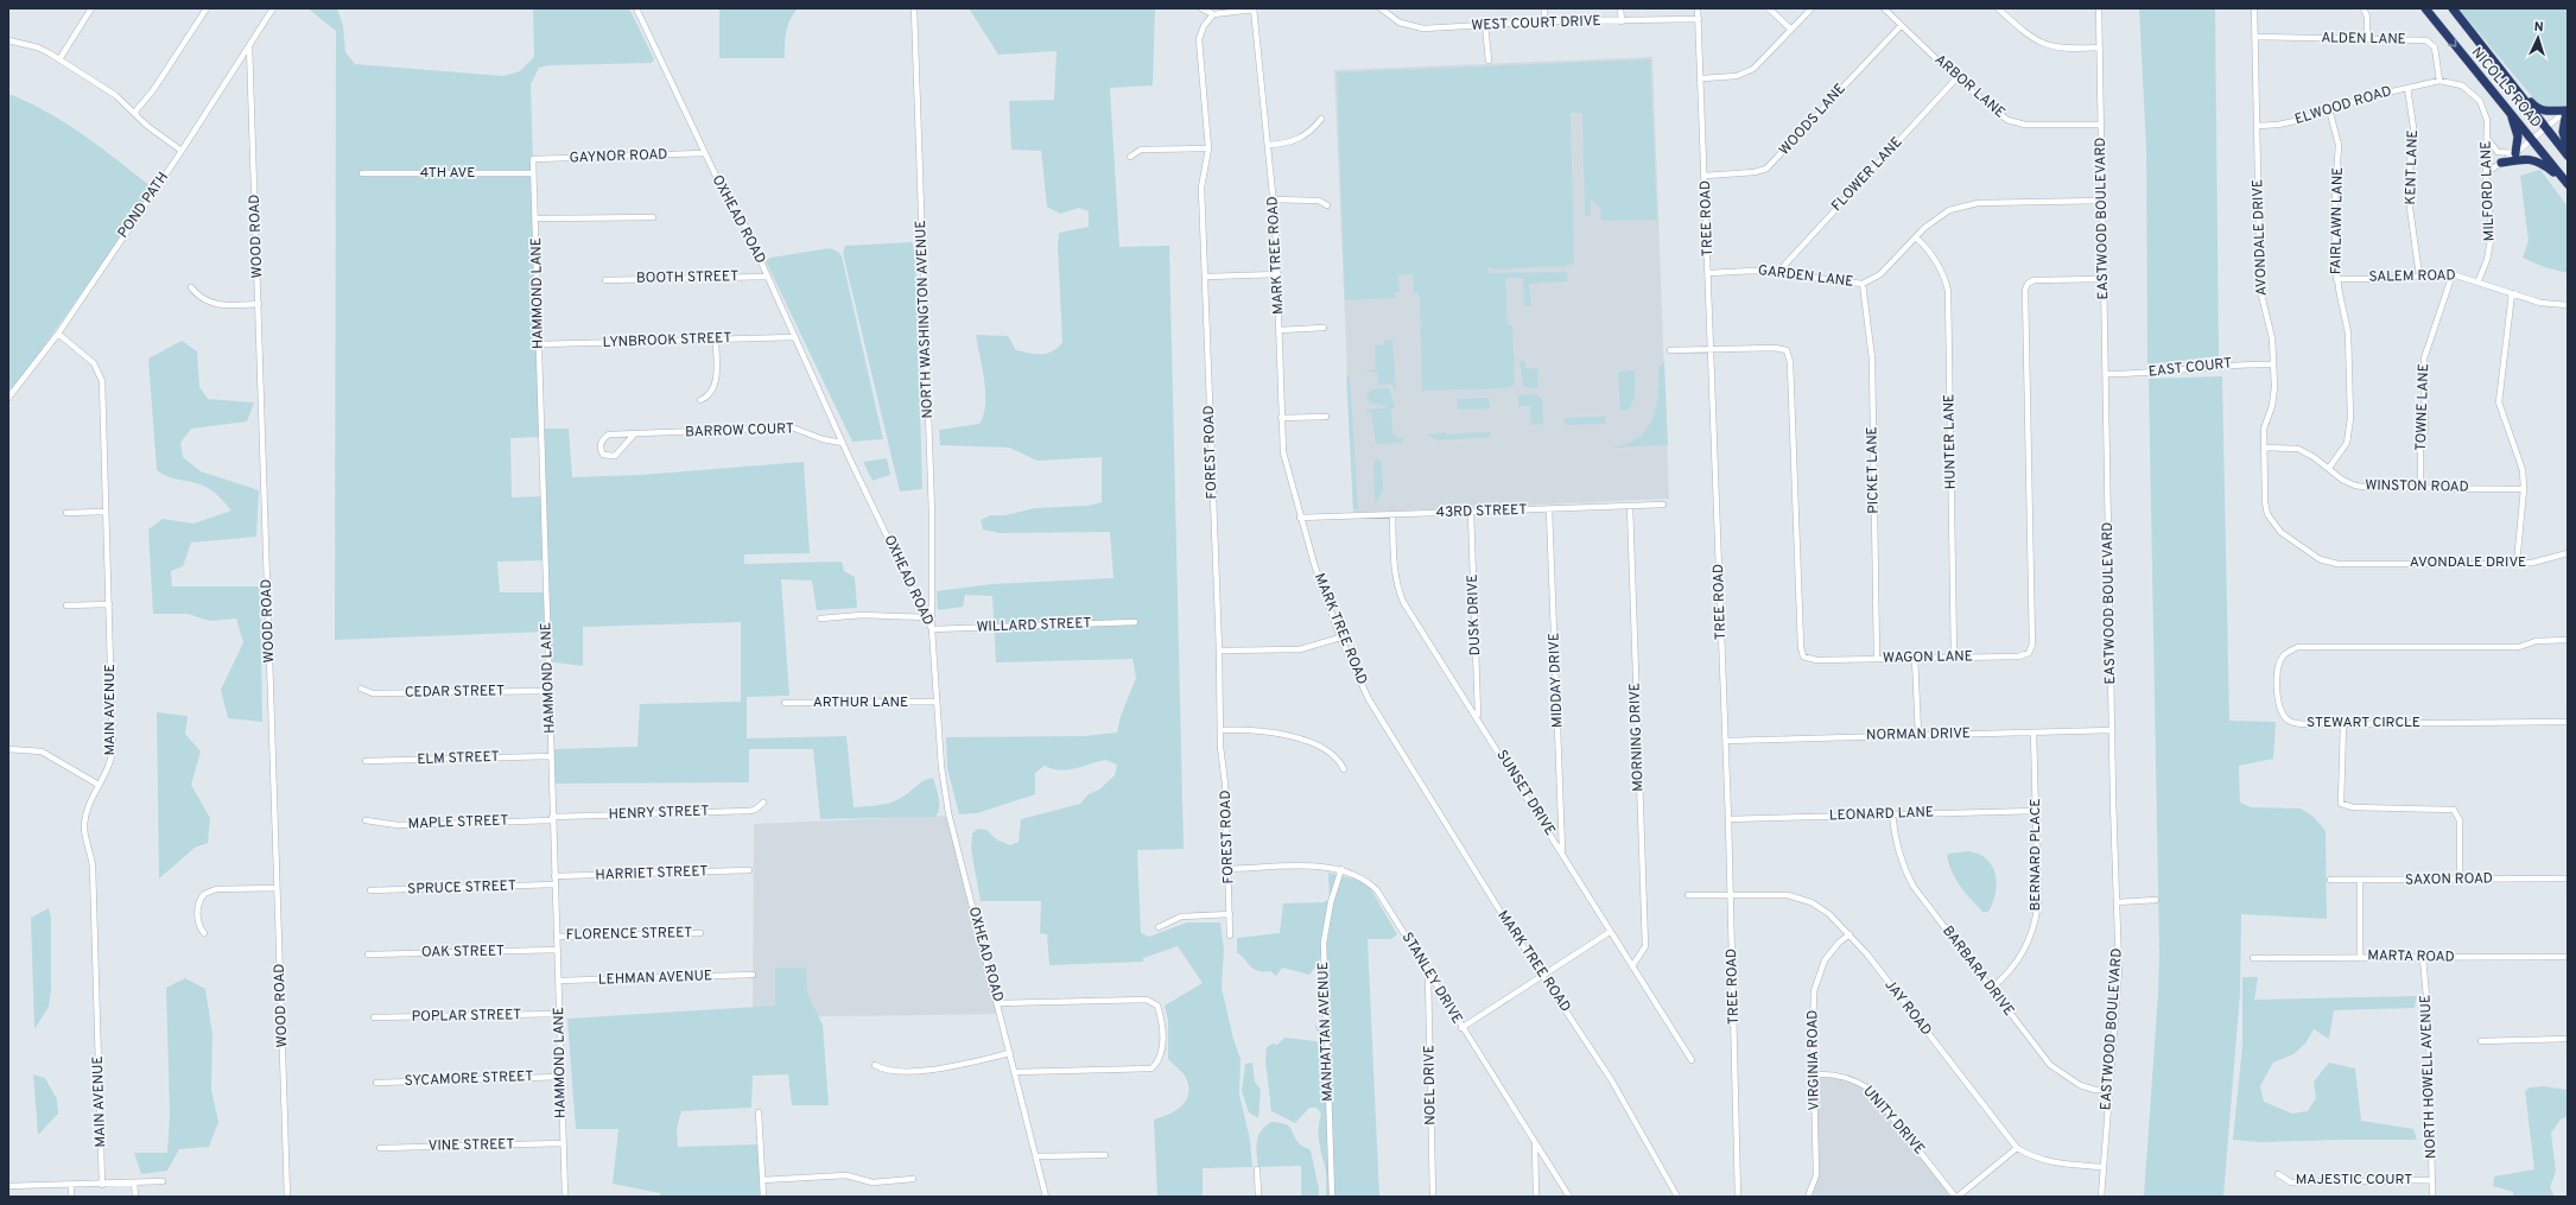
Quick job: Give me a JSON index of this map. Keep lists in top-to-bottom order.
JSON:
{
  "streets": {
    "highway": ["NICOLLS ROAD"],
    "street": [
      "WEST COURT DRIVE",
      "ALDEN LANE",
      "ARBOR LANE",
      "ELWOOD ROAD",
      "WOODS LANE",
      "GAYNOR ROAD",
      "KENT LANE",
      "4TH AVE",
      "FLOWER LANE",
      "MILFORD LANE",
      "POND PATH",
      "TREE ROAD",
      "EASTWOOD BOULEVARD",
      "OXHEAD ROAD",
      "FAIRLAWN LANE",
      "WOOD ROAD",
      "AVONDALE DRIVE",
      "MARK TREE ROAD",
      "GARDEN LANE",
      "SALEM ROAD",
      "BOOTH STREET",
      "HAMMOND LANE",
      "NORTH WASHINGTON AVENUE",
      "LYNBROOK STREET",
      "EAST COURT",
      "TOWNE LANE",
      "BARROW COURT",
      "HUNTER LANE",
      "FOREST ROAD",
      "PICKET LANE",
      "WINSTON ROAD",
      "43RD STREET",
      "DUSK DRIVE",
      "WILLARD STREET",
      "WAGON LANE",
      "MIDDAY DRIVE",
      "CEDAR STREET",
      "ARTHUR LANE",
      "MAIN AVENUE",
      "STEWART CIRCLE",
      "NORMAN DRIVE",
      "MORNING DRIVE",
      "ELM STREET",
      "SUNSET DRIVE",
      "HENRY STREET",
      "LEONARD LANE",
      "MAPLE STREET",
      "BERNARD PLACE",
      "HARRIET STREET",
      "SAXON ROAD",
      "SPRUCE STREET",
      "FLORENCE STREET",
      "OAK STREET",
      "MARTA ROAD",
      "BARBARA DRIVE",
      "LEHMAN AVENUE",
      "STANLEY DRIVE",
      "JAY ROAD",
      "POPLAR STREET",
      "MANHATTAN AVENUE",
      "VIRGINIA ROAD",
      "NORTH HOWELL AVENUE",
      "SYCAMORE STREET",
      "NOEL DRIVE",
      "UNITY DRIVE",
      "VINE STREET",
      "MAJESTIC COURT"
    ]
  },
  "crossings": [
    ["WEST COURT DRIVE", "TREE ROAD"],
    ["ALDEN LANE", "ELWOOD ROAD"],
    ["ALDEN LANE", "AVONDALE DRIVE"],
    ["ARBOR LANE", "WOODS LANE"],
    ["ARBOR LANE", "FLOWER LANE"],
    ["ARBOR LANE", "EASTWOOD BOULEVARD"],
    ["ELWOOD ROAD", "KENT LANE"],
    ["ELWOOD ROAD", "MILFORD LANE"],
    ["ELWOOD ROAD", "FAIRLAWN LANE"],
    ["ELWOOD ROAD", "AVONDALE DRIVE"],
    ["WOODS LANE", "TREE ROAD"],
    ["GAYNOR ROAD", "OXHEAD ROAD"],
    ["GAYNOR ROAD", "HAMMOND LANE"],
    ["KENT LANE", "SALEM ROAD"],
    ["4TH AVE", "HAMMOND LANE"],
    ["FLOWER LANE", "GARDEN LANE"],
    ["MILFORD LANE", "SALEM ROAD"],
    ["POND PATH", "WOOD ROAD"],
    ["POND PATH", "MAIN AVENUE"],
    ["TREE ROAD", "GARDEN LANE"],
    ["TREE ROAD", "WAGON LANE"],
    ["TREE ROAD", "NORMAN DRIVE"],
    ["TREE ROAD", "LEONARD LANE"],
    ["TREE ROAD", "JAY ROAD"],
    ["EASTWOOD BOULEVARD", "GARDEN LANE"],
    ["EASTWOOD BOULEVARD", "EAST COURT"],
    ["EASTWOOD BOULEVARD", "WAGON LANE"],
    ["EASTWOOD BOULEVARD", "NORMAN DRIVE"],
    ["EASTWOOD BOULEVARD", "BARBARA DRIVE"],
    ["EASTWOOD BOULEVARD", "JAY ROAD"],
    ["OXHEAD ROAD", "BOOTH STREET"],
    ["OXHEAD ROAD", "NORTH WASHINGTON AVENUE"],
    ["OXHEAD ROAD", "LYNBROOK STREET"],
    ["OXHEAD ROAD", "BARROW COURT"],
    ["OXHEAD ROAD", "WILLARD STREET"],
    ["OXHEAD ROAD", "ARTHUR LANE"],
    ["FAIRLAWN LANE", "SALEM ROAD"],
    ["FAIRLAWN LANE", "WINSTON ROAD"],
    ["AVONDALE DRIVE", "EAST COURT"],
    ["AVONDALE DRIVE", "WINSTON ROAD"],
    ["MARK TREE ROAD", "43RD STREET"],
    ["GARDEN LANE", "HUNTER LANE"],
    ["GARDEN LANE", "PICKET LANE"],
    ["SALEM ROAD", "TOWNE LANE"],
    ["HAMMOND LANE", "LYNBROOK STREET"],
    ["HAMMOND LANE", "CEDAR STREET"],
    ["HAMMOND LANE", "ELM STREET"],
    ["HAMMOND LANE", "HENRY STREET"],
    ["HAMMOND LANE", "MAPLE STREET"],
    ["HAMMOND LANE", "HARRIET STREET"],
    ["HAMMOND LANE", "SPRUCE STREET"],
    ["HAMMOND LANE", "FLORENCE STREET"],
    ["HAMMOND LANE", "OAK STREET"],
    ["HAMMOND LANE", "LEHMAN AVENUE"],
    ["HAMMOND LANE", "POPLAR STREET"],
    ["HAMMOND LANE", "SYCAMORE STREET"],
    ["HAMMOND LANE", "VINE STREET"],
    ["NORTH WASHINGTON AVENUE", "WILLARD STREET"],
    ["TOWNE LANE", "WINSTON ROAD"],
    ["HUNTER LANE", "WAGON LANE"],
    ["FOREST ROAD", "STANLEY DRIVE"],
    ["PICKET LANE", "WAGON LANE"],
    ["43RD STREET", "DUSK DRIVE"],
    ["43RD STREET", "MIDDAY DRIVE"],
    ["43RD STREET", "MORNING DRIVE"],
    ["43RD STREET", "SUNSET DRIVE"],
    ["DUSK DRIVE", "SUNSET DRIVE"],
    ["MIDDAY DRIVE", "SUNSET DRIVE"],
    ["NORMAN DRIVE", "BERNARD PLACE"],
    ["MORNING DRIVE", "SUNSET DRIVE"],
    ["HENRY STREET", "MAPLE STREET"],
    ["LEONARD LANE", "BERNARD PLACE"],
    ["LEONARD LANE", "BARBARA DRIVE"],
    ["BERNARD PLACE", "BARBARA DRIVE"],
    ["MARTA ROAD", "NORTH HOWELL AVENUE"],
    ["STANLEY DRIVE", "MANHATTAN AVENUE"],
    ["STANLEY DRIVE", "NOEL DRIVE"],
    ["JAY ROAD", "VIRGINIA ROAD"],
    ["VIRGINIA ROAD", "UNITY DRIVE"],
    ["NORTH HOWELL AVENUE", "MAJESTIC COURT"]
  ],
  "north": "top"
}
